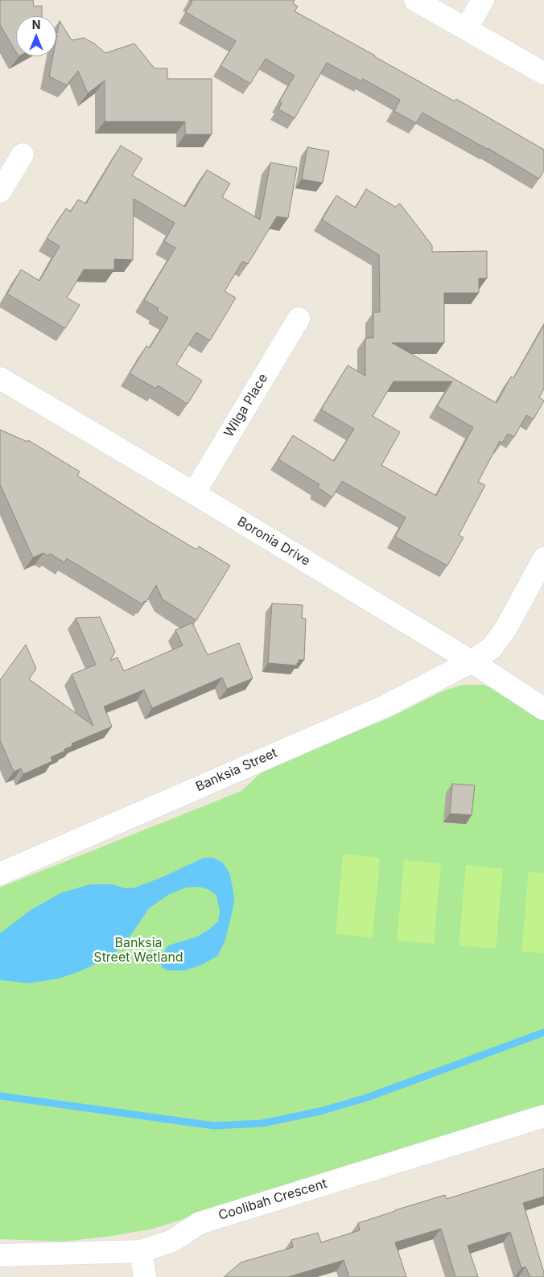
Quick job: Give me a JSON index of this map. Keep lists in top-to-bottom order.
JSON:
{
  "streets": {
    "street": [
      "Wilga Place",
      "Boronia Drive",
      "Banksia Street",
      "Coolibah Crescent"
    ]
  },
  "crossings": [
    ["Wilga Place", "Boronia Drive"],
    ["Boronia Drive", "Banksia Street"]
  ],
  "parks": ["Banksia Street Wetland"],
  "north": "top"
}
